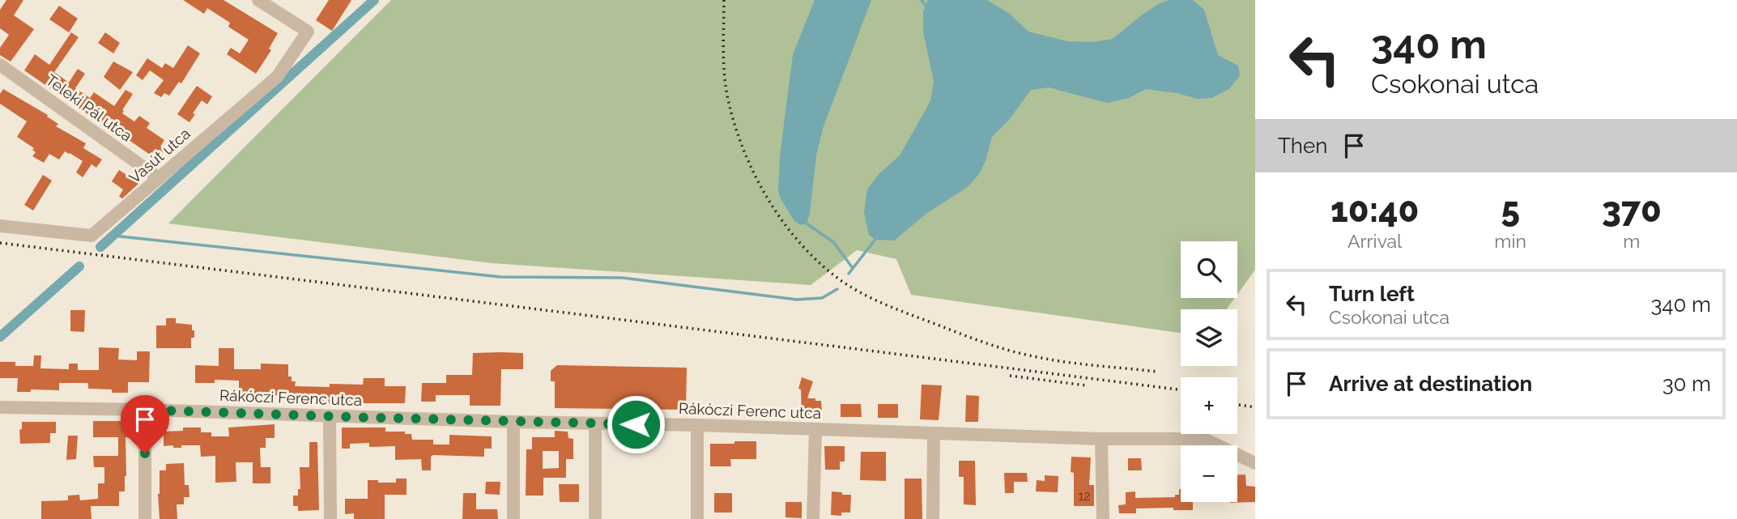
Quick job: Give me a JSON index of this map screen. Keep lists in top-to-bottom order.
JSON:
{
  "streets": {
    "street": ["Teleki Pál utca", "Vasút utca", "Rákóczi Ferenc utca"]
  },
  "crossings": [
    ["Teleki Pál utca", "Vasút utca"]
  ],
  "house_numbers": ["12"],
  "page": {
    "turn": ["340 m", "Csokonai utca"],
    "then": "Then",
    "eta": [
      "10:40",
      "Arrival",
      "5",
      "min",
      "370",
      "m"
    ],
    "map_buttons": ["+", "−"],
    "list": [
      {
        "name": "Turn left",
        "note": "Csokonai utca",
        "value": "340 m"
      },
      {
        "name": "Arrive at destination",
        "value": "30 m"
      }
    ]
  }
}
